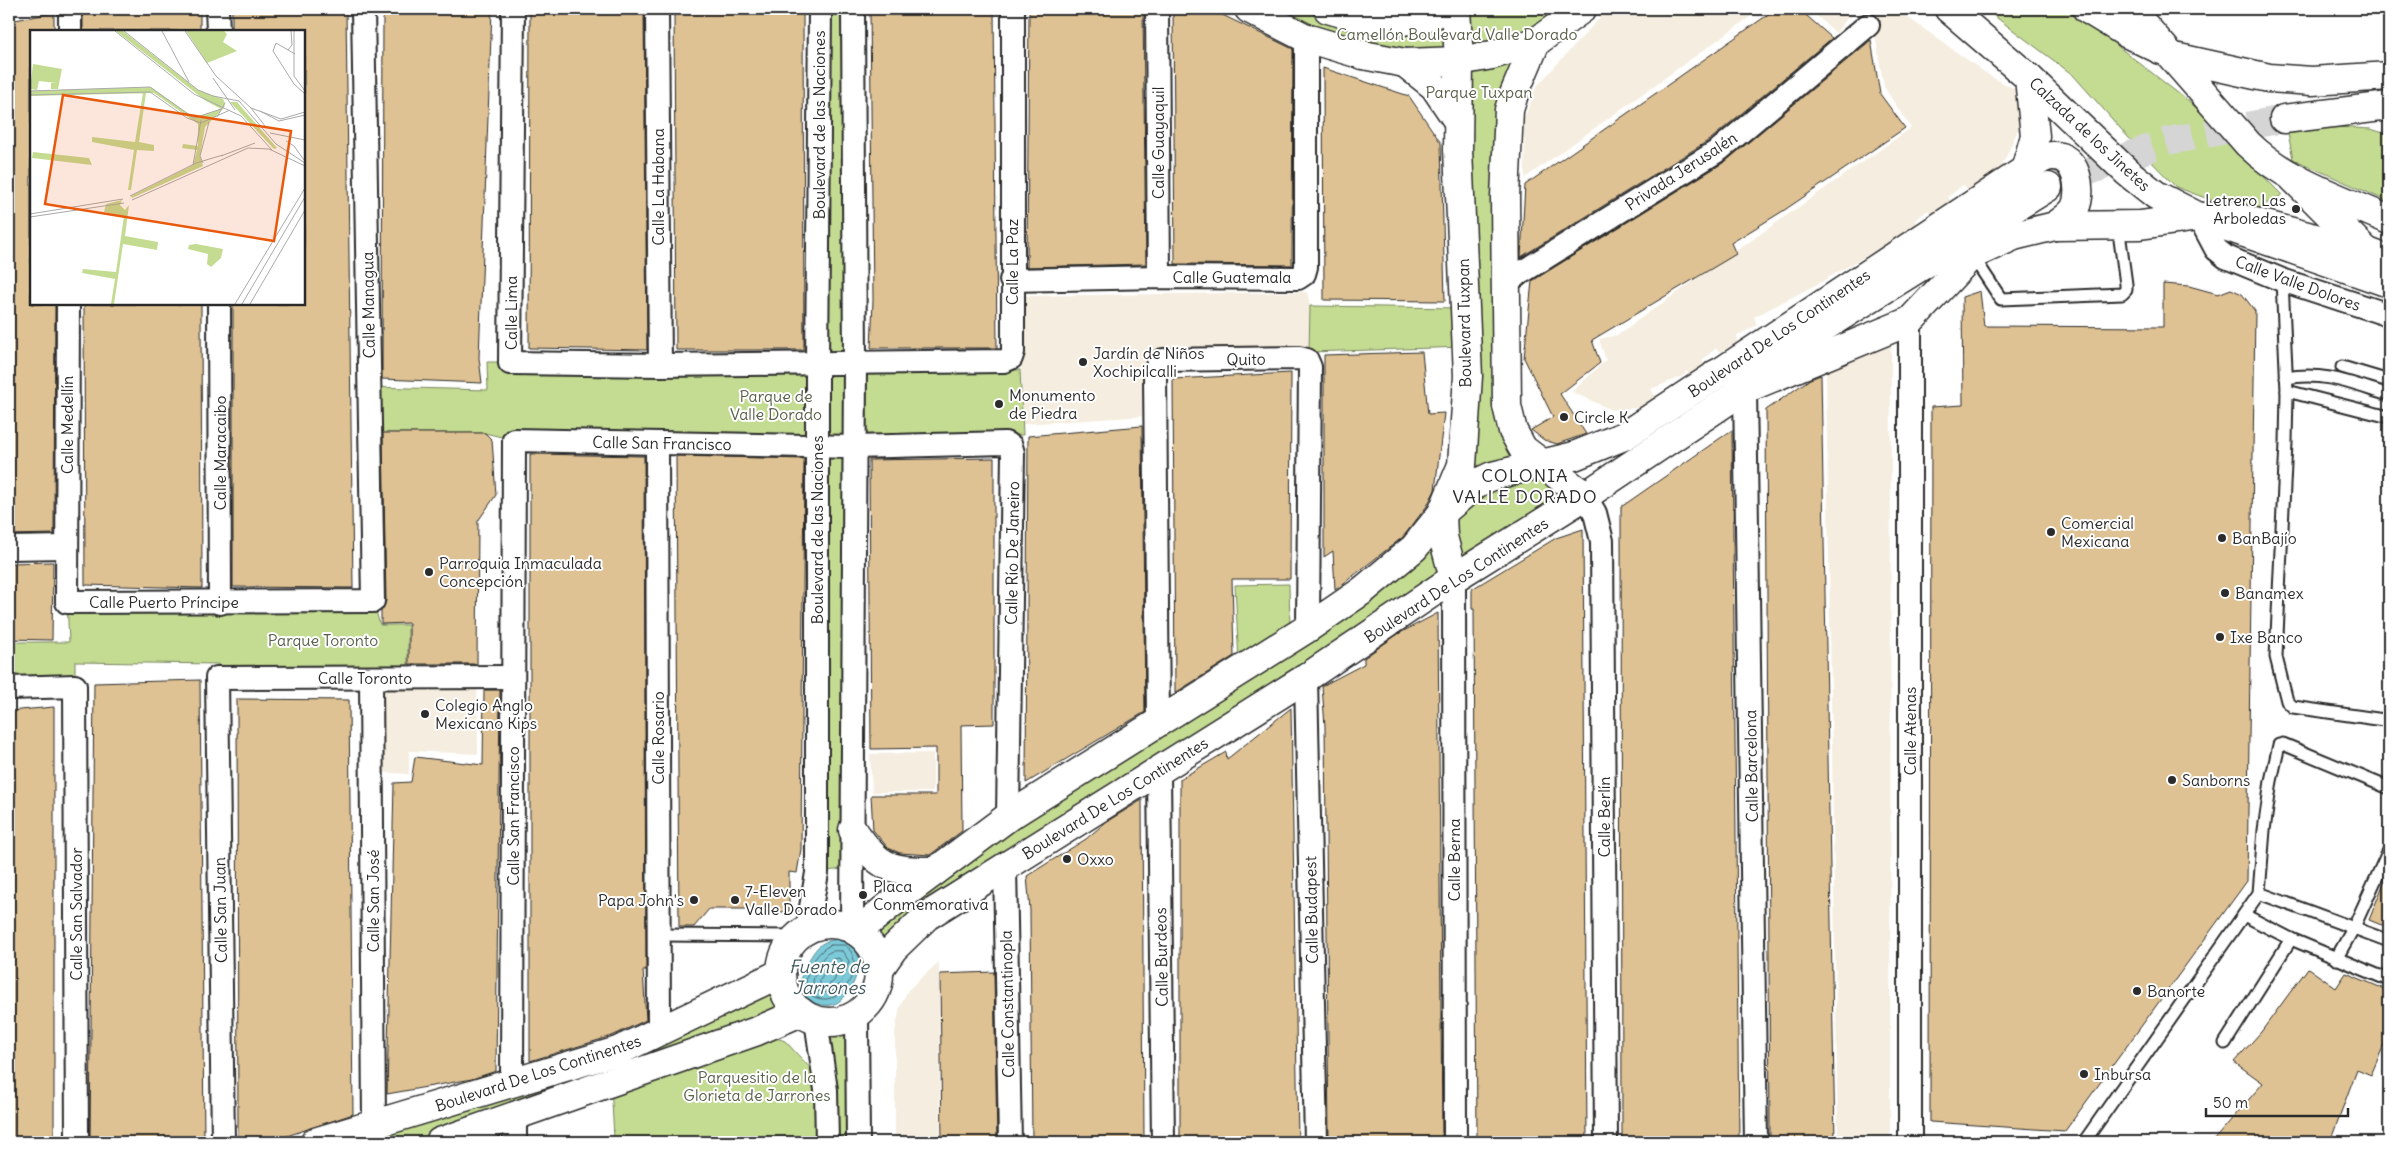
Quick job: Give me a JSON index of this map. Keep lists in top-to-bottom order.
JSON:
{
  "streets": {
    "main road": ["Calzada de los Jinetes", "Boulevard Tuxpan", "Boulevard De Los Continentes"],
    "street": [
      "Boulevard de las Naciones",
      "Calle Guayaquil",
      "Privada Jerusalén",
      "Calle La Habana",
      "Calle La Paz",
      "Calle Guatemala",
      "Calle Valle Dolores",
      "Calle Managua",
      "Calle Lima",
      "Quito",
      "Calle Medellín",
      "Calle San Francisco",
      "Calle Maracaibo",
      "Calle Río De Janeiro",
      "Calle Puerto Príncipe",
      "Calle Toronto",
      "Calle Atenas",
      "Calle Rosario",
      "Calle Barcelona",
      "Calle Berlín",
      "Calle Berna",
      "Calle San José",
      "Calle San Juan",
      "Calle Budapest",
      "Calle San Salvador",
      "Calle Burdeos",
      "Calle Constantinopla"
    ]
  },
  "crossings": [
    ["Boulevard de las Naciones", "Calle Lima"],
    ["Boulevard de las Naciones", "Boulevard De Los Continentes"],
    ["Boulevard de las Naciones", "Calle San Francisco"],
    ["Calzada de los Jinetes", "Calle Valle Dolores"],
    ["Calzada de los Jinetes", "Boulevard De Los Continentes"],
    ["Calle Guayaquil", "Calle Guatemala"],
    ["Calle La Habana", "Calle Lima"],
    ["Calle La Paz", "Calle Guatemala"],
    ["Calle La Paz", "Calle Lima"],
    ["Calle Valle Dolores", "Boulevard De Los Continentes"],
    ["Calle Managua", "Calle Puerto Príncipe"],
    ["Boulevard Tuxpan", "Boulevard De Los Continentes"],
    ["Boulevard Tuxpan", "Calle Berna"],
    ["Boulevard De Los Continentes", "Quito"],
    ["Boulevard De Los Continentes", "Calle San Francisco"],
    ["Boulevard De Los Continentes", "Calle Río De Janeiro"],
    ["Boulevard De Los Continentes", "Calle Atenas"],
    ["Boulevard De Los Continentes", "Calle Rosario"],
    ["Boulevard De Los Continentes", "Calle Barcelona"],
    ["Boulevard De Los Continentes", "Calle Berlín"],
    ["Boulevard De Los Continentes", "Calle Berna"],
    ["Boulevard De Los Continentes", "Calle San José"],
    ["Boulevard De Los Continentes", "Calle Budapest"],
    ["Boulevard De Los Continentes", "Calle Burdeos"],
    ["Boulevard De Los Continentes", "Calle Constantinopla"],
    ["Calle Medellín", "Calle Puerto Príncipe"],
    ["Calle San Francisco", "Calle Río De Janeiro"],
    ["Calle San Francisco", "Calle Toronto"],
    ["Calle San Francisco", "Calle Rosario"],
    ["Calle Maracaibo", "Calle Puerto Príncipe"],
    ["Calle Toronto", "Calle San José"],
    ["Calle Toronto", "Calle San Juan"]
  ],
  "districts": ["COLONIA VALLE DORADO"],
  "water": ["Fuente de Jarrones"],
  "parks": [
    "Camellón Boulevard Valle Dorado",
    "Parque Tuxpan",
    "Parque de Valle Dorado",
    "Parque Toronto",
    "Parquesitio de la Glorieta de Jarrones"
  ],
  "places": [
    "Letrero Las Arboledas",
    "Jardín de Niños Xochipilcalli",
    "Monumento de Piedra",
    "Circle K",
    "Comercial Mexicana",
    "BanBajío",
    "Parroquia Inmaculada Concepción",
    "Banamex",
    "Ixe Banco",
    "Colegio Anglo Mexicano Kips",
    "Sanborns",
    "Oxxo",
    "Placa Conmemorativa",
    "Papa John's",
    "7-Eleven Valle Dorado",
    "Banorte",
    "Inbursa"
  ],
  "scale_bar": "50 m"
}
